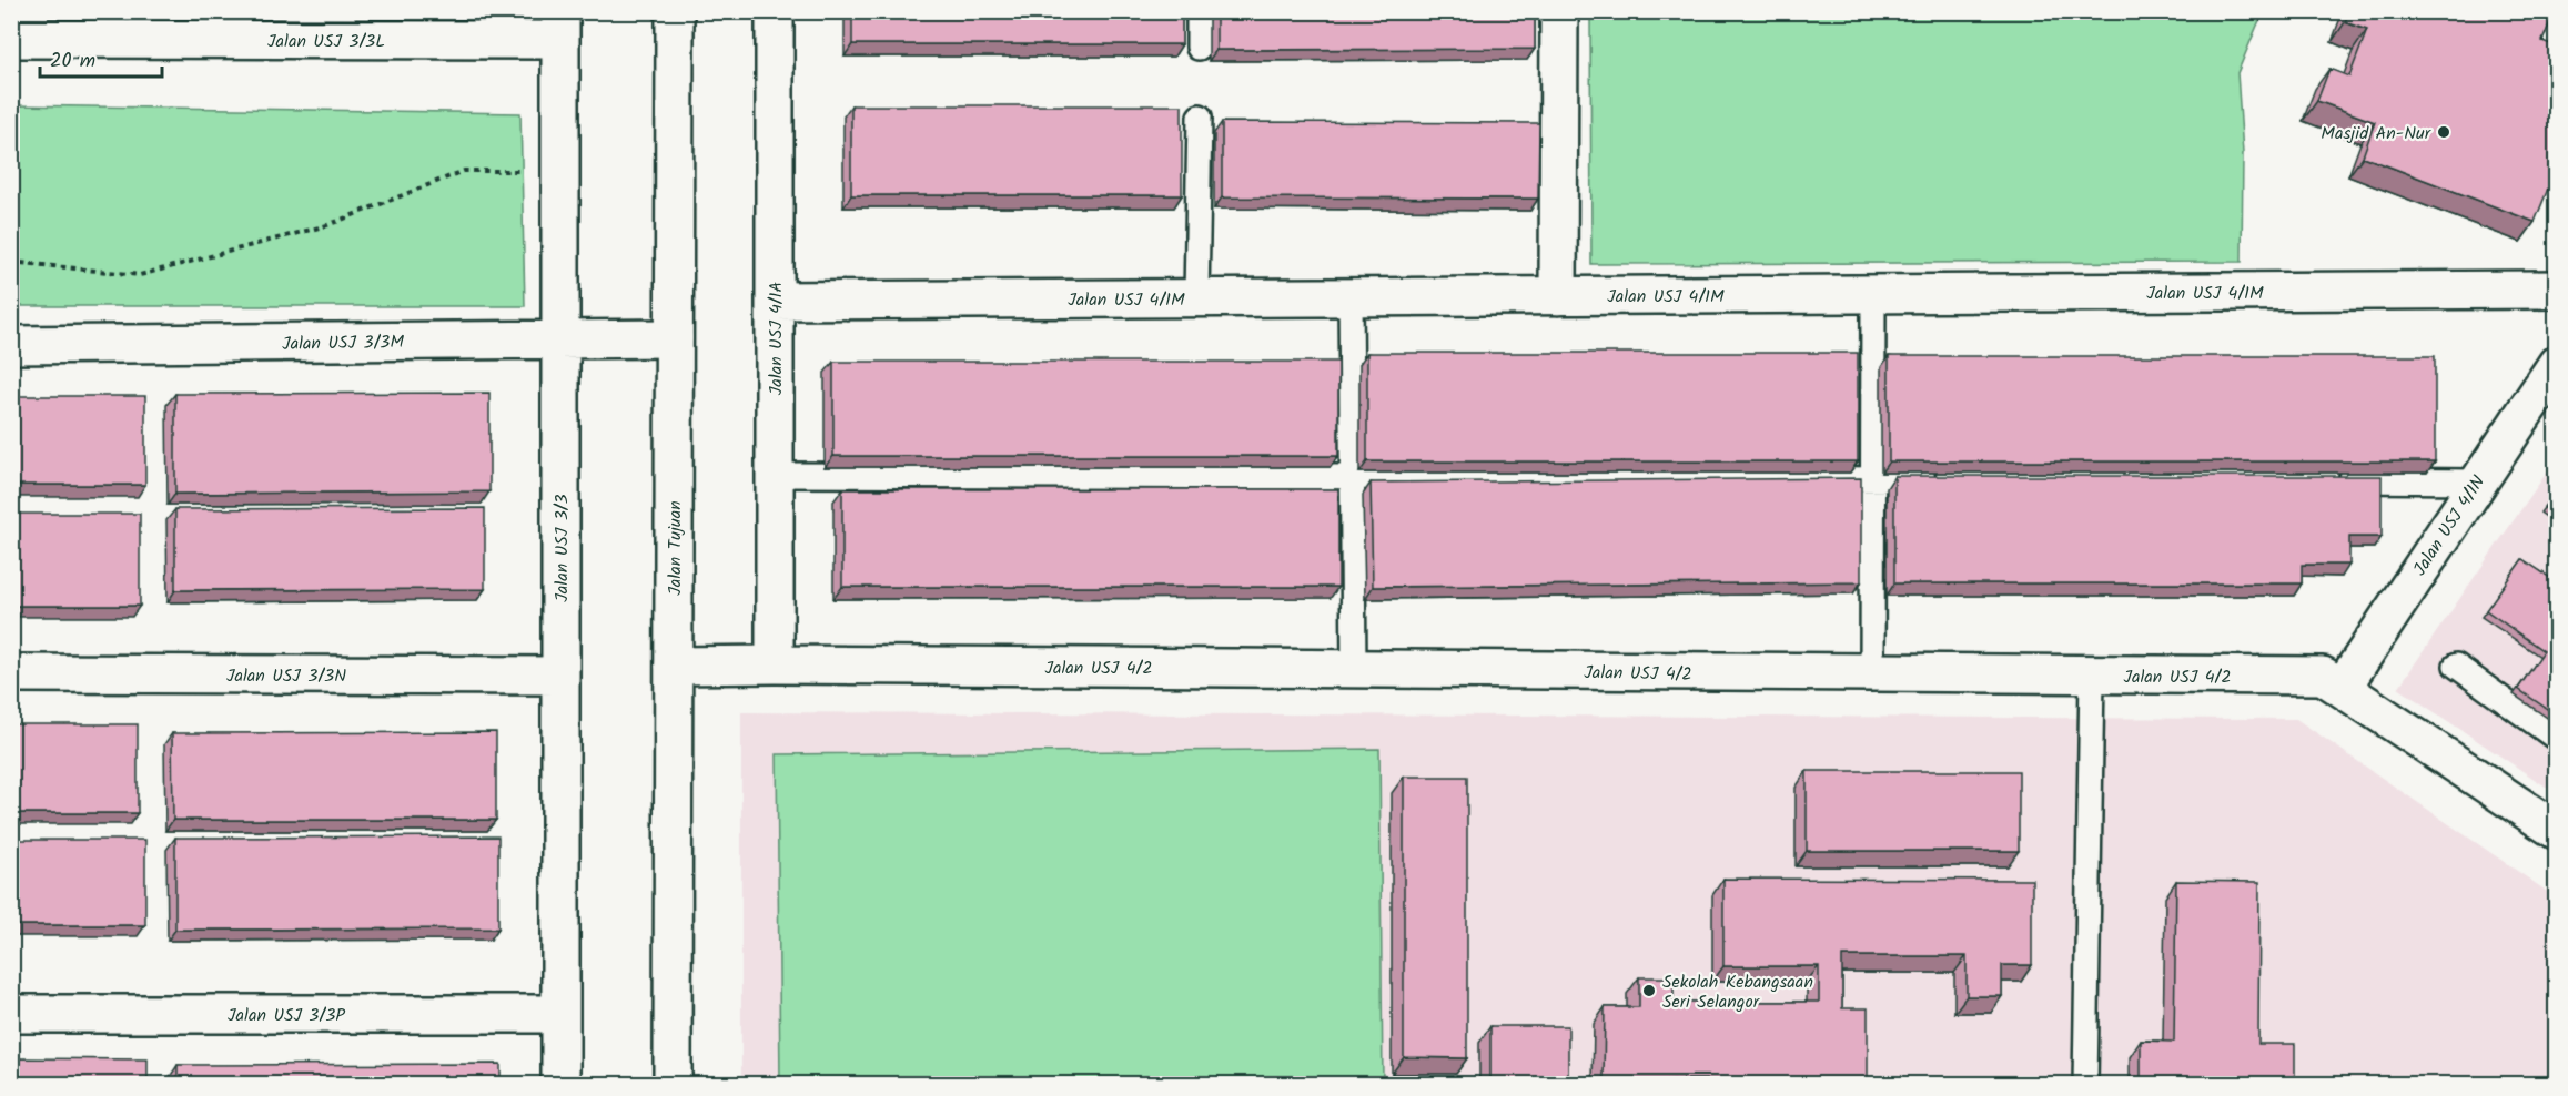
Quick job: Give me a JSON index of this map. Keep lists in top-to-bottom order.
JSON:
{
  "streets": {
    "street": [
      "Jalan USJ 3/3L",
      "Jalan USJ 4/1M",
      "Jalan USJ 4/1A",
      "Jalan USJ 3/3M",
      "Jalan USJ 4/1N",
      "Jalan USJ 3/3",
      "Jalan Tujuan",
      "Jalan USJ 4/2",
      "Jalan USJ 3/3N",
      "Jalan USJ 3/3P"
    ]
  },
  "crossings": [
    ["Jalan USJ 3/3L", "Jalan USJ 3/3"],
    ["Jalan USJ 4/1M", "Jalan USJ 4/1A"],
    ["Jalan USJ 4/1A", "Jalan USJ 4/2"],
    ["Jalan USJ 3/3M", "Jalan USJ 3/3"],
    ["Jalan USJ 3/3M", "Jalan Tujuan"],
    ["Jalan USJ 4/1N", "Jalan USJ 4/2"],
    ["Jalan USJ 3/3", "Jalan USJ 3/3N"],
    ["Jalan USJ 3/3", "Jalan USJ 3/3P"],
    ["Jalan Tujuan", "Jalan USJ 4/2"]
  ],
  "places": ["Masjid An-Nur", "Sekolah Kebangsaan Seri Selangor"],
  "scale_bar": "20 m"
}
